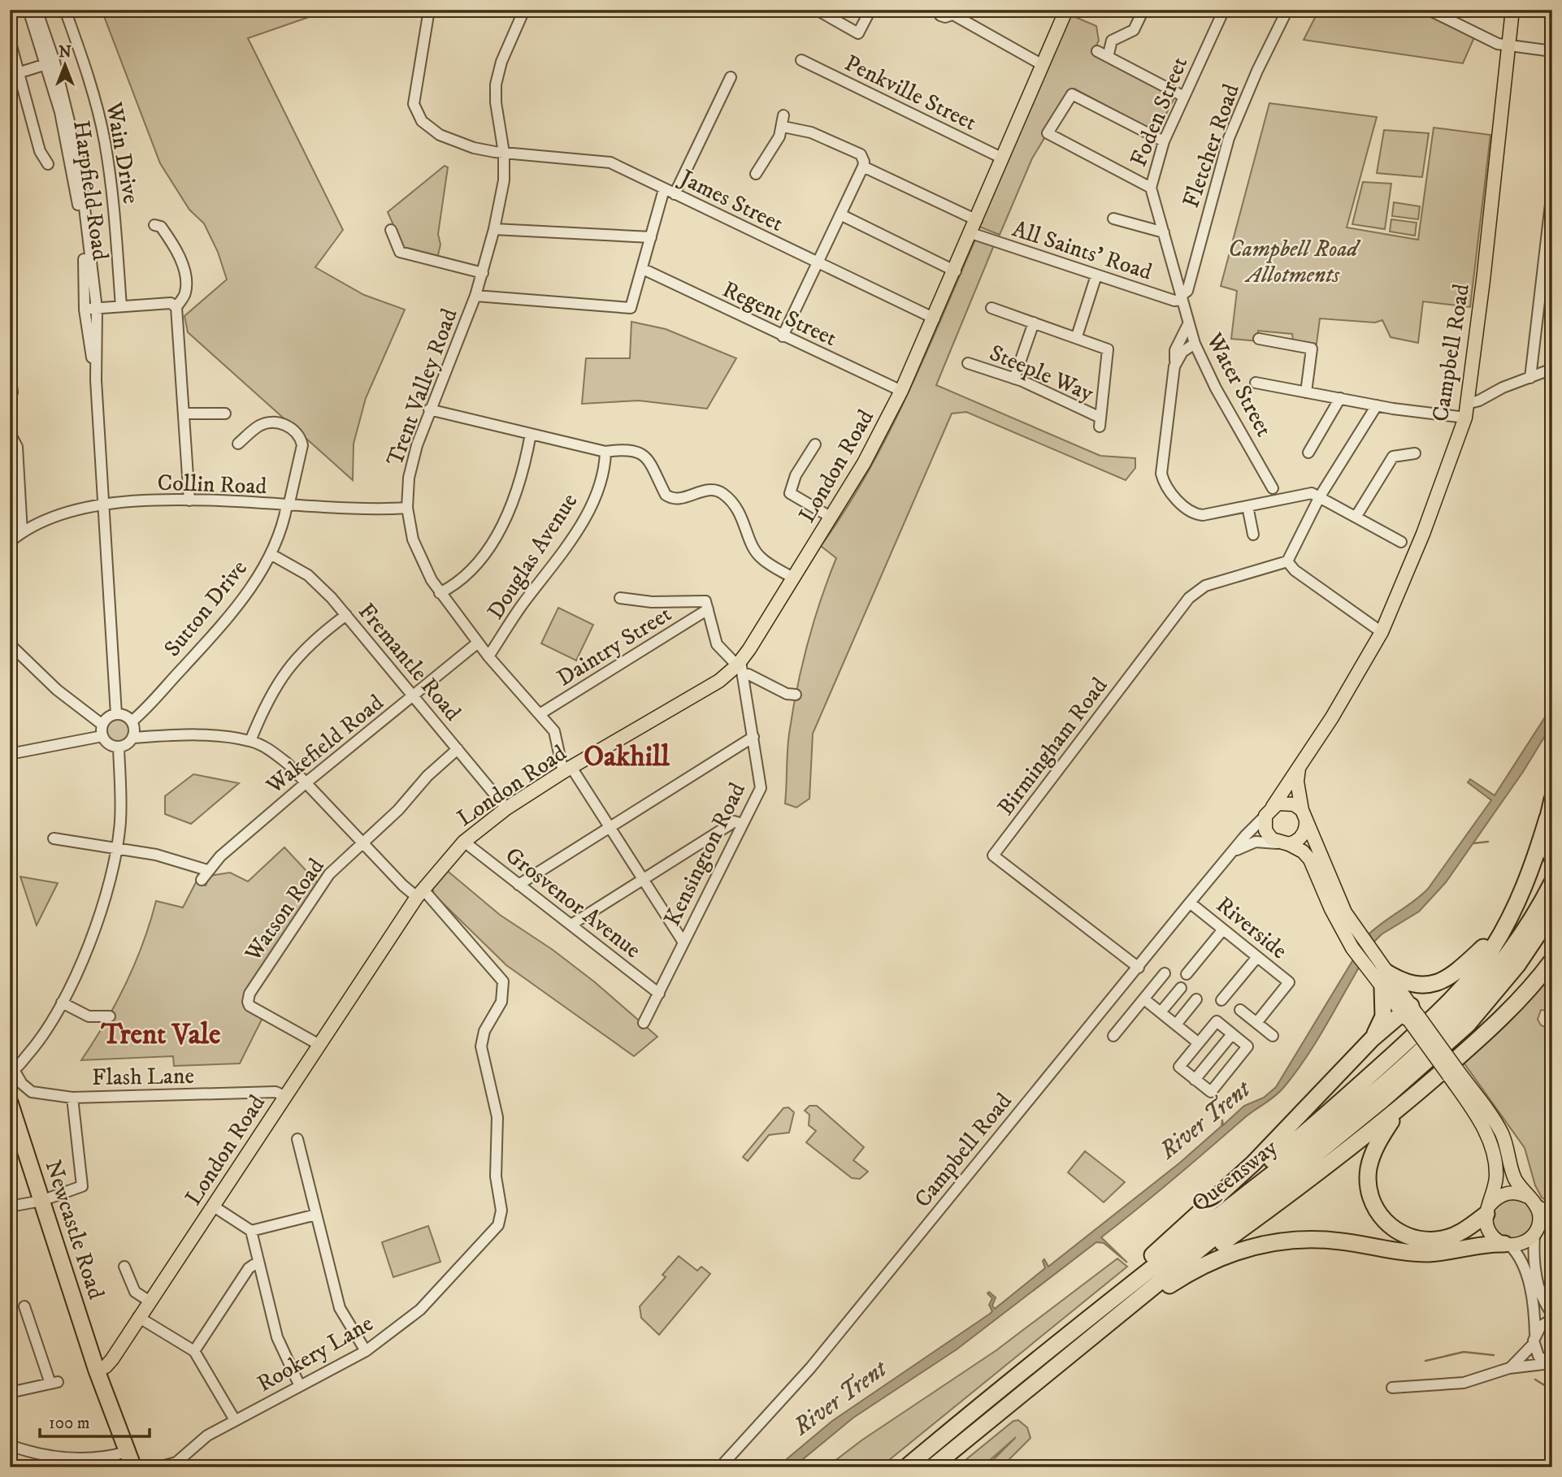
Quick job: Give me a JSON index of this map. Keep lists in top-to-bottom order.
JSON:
{
  "streets": {
    "highway": ["Queensway", "Newcastle Road"],
    "main road": ["Campbell Road", "London Road"],
    "street": [
      "Penkville Street",
      "Foden Street",
      "Fletcher Road",
      "Wain Drive",
      "Harpfield Road",
      "James Street",
      "All Saints' Road",
      "Regent Street",
      "Steeple Way",
      "Water Street",
      "Trent Valley Road",
      "Collin Road",
      "Douglas Avenue",
      "Sutton Drive",
      "Daintry Street",
      "Fremantle Road",
      "Wakefield Road",
      "Birmingham Road",
      "Kensington Road",
      "Grosvenor Avenue",
      "Watson Road",
      "Riverside",
      "Flash Lane",
      "Rookery Lane"
    ]
  },
  "crossings": [
    ["Penkville Street", "London Road"],
    ["Foden Street", "Fletcher Road"],
    ["Foden Street", "All Saints' Road"],
    ["Foden Street", "Water Street"],
    ["Fletcher Road", "All Saints' Road"],
    ["Fletcher Road", "Water Street"],
    ["Harpfield Road", "Collin Road"],
    ["Harpfield Road", "Sutton Drive"],
    ["James Street", "Trent Valley Road"],
    ["James Street", "London Road"],
    ["All Saints' Road", "Water Street"],
    ["All Saints' Road", "London Road"],
    ["Regent Street", "London Road"],
    ["Campbell Road", "Birmingham Road"],
    ["Campbell Road", "Riverside"],
    ["Trent Valley Road", "London Road"],
    ["Trent Valley Road", "Collin Road"],
    ["Trent Valley Road", "Douglas Avenue"],
    ["Trent Valley Road", "Daintry Street"],
    ["Trent Valley Road", "Wakefield Road"],
    ["London Road", "Fremantle Road"],
    ["London Road", "Kensington Road"],
    ["London Road", "Grosvenor Avenue"],
    ["London Road", "Watson Road"],
    ["London Road", "Flash Lane"],
    ["London Road", "Newcastle Road"],
    ["London Road", "Rookery Lane"],
    ["Collin Road", "Sutton Drive"],
    ["Sutton Drive", "Fremantle Road"],
    ["Fremantle Road", "Wakefield Road"],
    ["Fremantle Road", "Watson Road"],
    ["Wakefield Road", "Rookery Lane"],
    ["Kensington Road", "Grosvenor Avenue"],
    ["Watson Road", "Rookery Lane"]
  ],
  "districts": ["Oakhill", "Trent Vale"],
  "water": ["River Trent"],
  "parks": ["Campbell Road Allotments"],
  "scale_bar": "100 m",
  "north": "top"
}
